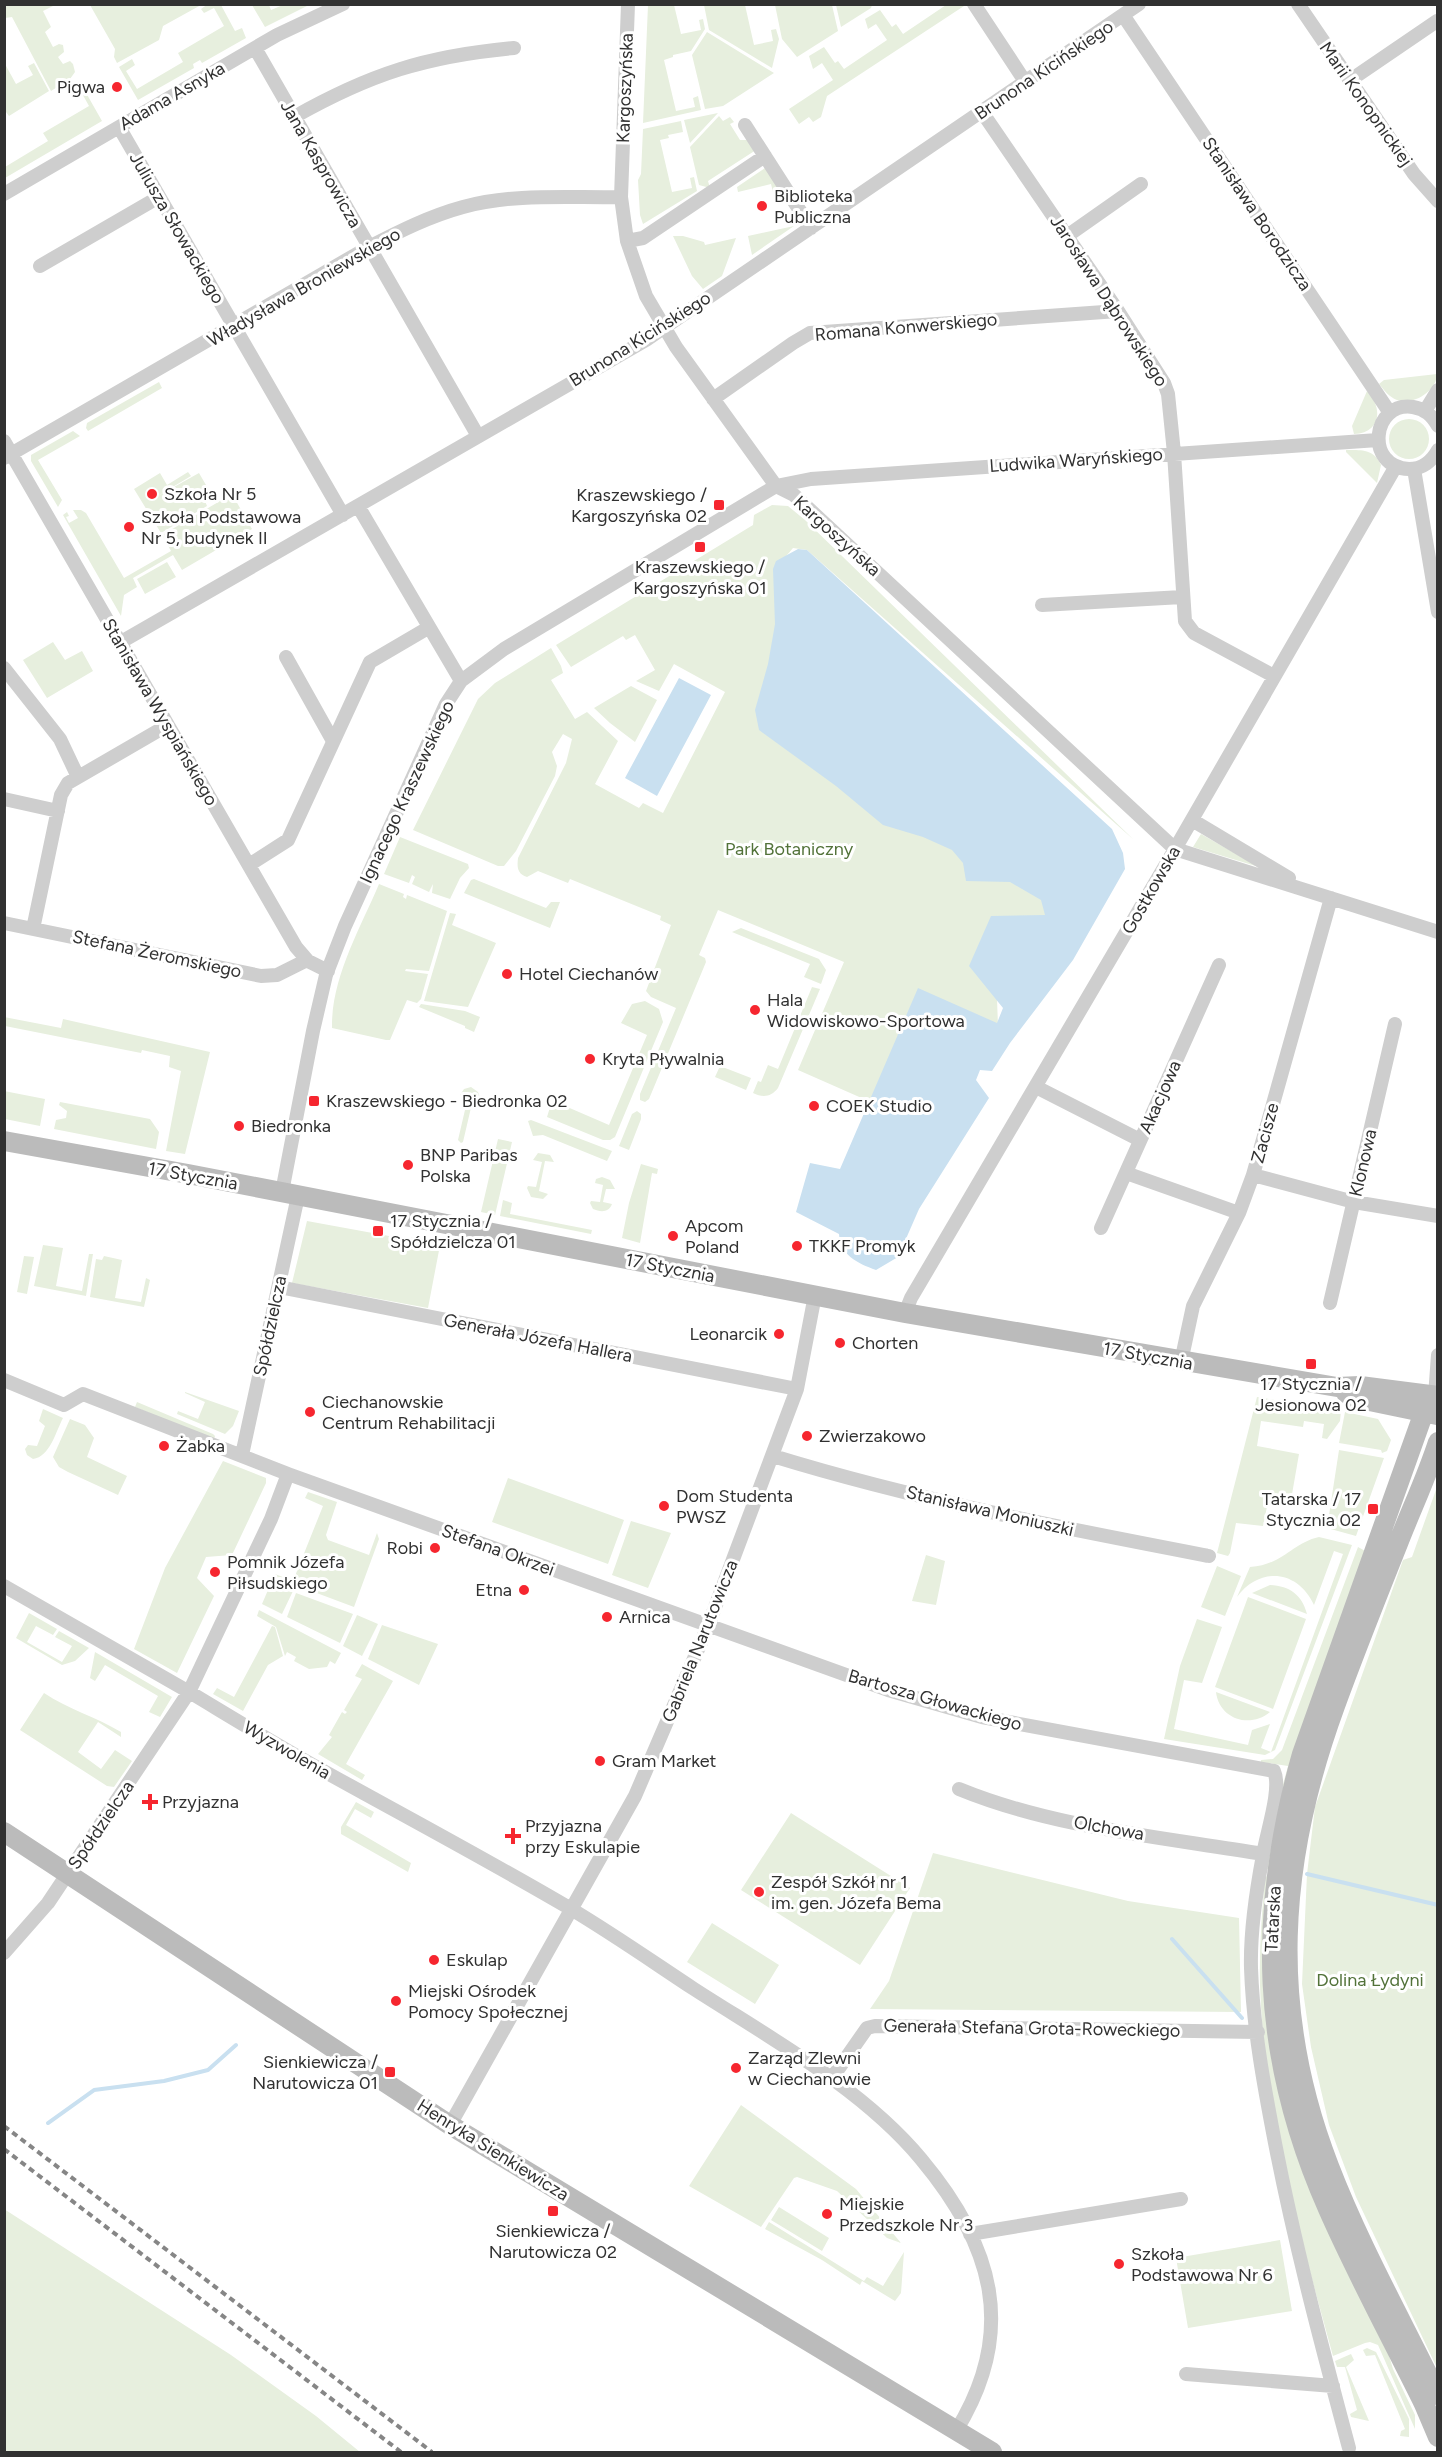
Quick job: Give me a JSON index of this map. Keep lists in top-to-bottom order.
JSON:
{
  "streets": {
    "street": [
      "Brunona Kicińskiego",
      "Kargoszyńska",
      "Adama Asnyka",
      "Marii Konopnickiej",
      "Jana Kasprowicza",
      "Stanisława Borodzicza",
      "Juliusza Słowackiego",
      "Władysława Broniewskiego",
      "Jarosława Dąbrowskiego",
      "Romana Konwerskiego",
      "Ludwika Waryńskiego",
      "Stanisława Wyspiańskiego",
      "Ignacego Kraszewskiego",
      "Gostkowska",
      "Stefana Żeromskiego",
      "Akacjowa",
      "Zacisze",
      "Klonowa",
      "17 Stycznia",
      "Spółdzielcza",
      "Generała Józefa Hallera",
      "Stanisława Moniuszki",
      "Stefana Okrzei",
      "Gabriela Narutowicza",
      "Bartosza Głowackiego",
      "Wyzwolenia",
      "Olchowa",
      "Tatarska",
      "Generała Stefana Grota-Roweckiego",
      "Henryka Sienkiewicza"
    ]
  },
  "crossings": [
    ["Brunona Kicińskiego", "Kargoszyńska"],
    ["Brunona Kicińskiego", "Jana Kasprowicza"],
    ["Brunona Kicińskiego", "Stanisława Borodzicza"],
    ["Brunona Kicińskiego", "Juliusza Słowackiego"],
    ["Brunona Kicińskiego", "Jarosława Dąbrowskiego"],
    ["Brunona Kicińskiego", "Stanisława Wyspiańskiego"],
    ["Kargoszyńska", "Władysława Broniewskiego"],
    ["Kargoszyńska", "Romana Konwerskiego"],
    ["Kargoszyńska", "Ludwika Waryńskiego"],
    ["Kargoszyńska", "Ignacego Kraszewskiego"],
    ["Kargoszyńska", "Gostkowska"],
    ["Adama Asnyka", "Jana Kasprowicza"],
    ["Adama Asnyka", "Juliusza Słowackiego"],
    ["Jana Kasprowicza", "Władysława Broniewskiego"],
    ["Juliusza Słowackiego", "Władysława Broniewskiego"],
    ["Władysława Broniewskiego", "Stanisława Wyspiańskiego"],
    ["Jarosława Dąbrowskiego", "Romana Konwerskiego"],
    ["Jarosława Dąbrowskiego", "Ludwika Waryńskiego"],
    ["Jarosława Dąbrowskiego", "Gostkowska"],
    ["Ludwika Waryńskiego", "Ignacego Kraszewskiego"],
    ["Stanisława Wyspiańskiego", "Ignacego Kraszewskiego"],
    ["Stanisława Wyspiańskiego", "Stefana Żeromskiego"],
    ["Ignacego Kraszewskiego", "17 Stycznia"],
    ["Ignacego Kraszewskiego", "Spółdzielcza"],
    ["Gostkowska", "17 Stycznia"],
    ["Zacisze", "17 Stycznia"],
    ["17 Stycznia", "Spółdzielcza"],
    ["17 Stycznia", "Gabriela Narutowicza"],
    ["17 Stycznia", "Tatarska"],
    ["Spółdzielcza", "Generała Józefa Hallera"],
    ["Spółdzielcza", "Stefana Okrzei"],
    ["Spółdzielcza", "Wyzwolenia"],
    ["Spółdzielcza", "Henryka Sienkiewicza"],
    ["Generała Józefa Hallera", "Gabriela Narutowicza"],
    ["Stanisława Moniuszki", "Gabriela Narutowicza"],
    ["Stefana Okrzei", "Gabriela Narutowicza"],
    ["Stefana Okrzei", "Bartosza Głowackiego"],
    ["Gabriela Narutowicza", "Bartosza Głowackiego"],
    ["Gabriela Narutowicza", "Wyzwolenia"],
    ["Gabriela Narutowicza", "Henryka Sienkiewicza"],
    ["Bartosza Głowackiego", "Tatarska"],
    ["Wyzwolenia", "Generała Stefana Grota-Roweckiego"],
    ["Wyzwolenia", "Henryka Sienkiewicza"],
    ["Olchowa", "Tatarska"],
    ["Tatarska", "Generała Stefana Grota-Roweckiego"]
  ],
  "parks": ["Park Botaniczny", "Dolina Łydyni"],
  "places": {
    "other": [
      "Pigwa",
      "Biblioteka Publiczna",
      "Szkoła Nr 5",
      "Szkoła Podstawowa Nr 5, budynek II",
      "Hotel Ciechanów",
      "Hala Widowiskowo-Sportowa",
      "Kryta Pływalnia",
      "COEK Studio",
      "Biedronka",
      "BNP Paribas Polska",
      "Apcom Poland",
      "TKKF Promyk",
      "Leonarcik",
      "Chorten",
      "Ciechanowskie Centrum Rehabilitacji",
      "Zwierzakowo",
      "Żabka",
      "Dom Studenta PWSZ",
      "Robi",
      "Pomnik Józefa Piłsudskiego",
      "Etna",
      "Arnica",
      "Gram Market",
      "Zespół Szkół nr 1 im. gen. Józefa Bema",
      "Eskulap",
      "Miejski Ośrodek Pomocy Społecznej",
      "Zarząd Zlewni w Ciechanowie",
      "Miejskie Przedszkole Nr 3",
      "Szkoła Podstawowa Nr 6"
    ],
    "transit": [
      "Kraszewskiego / Kargoszyńska 02",
      "Kraszewskiego / Kargoszyńska 01",
      "Kraszewskiego - Biedronka 02",
      "17 Stycznia / Spółdzielcza 01",
      "17 Stycznia / Jesionowa 02",
      "Tatarska / 17 Stycznia 02",
      "Sienkiewicza / Narutowicza 01",
      "Sienkiewicza / Narutowicza 02"
    ],
    "health": ["Przyjazna", "Przyjazna przy Eskulapie"]
  }
}
